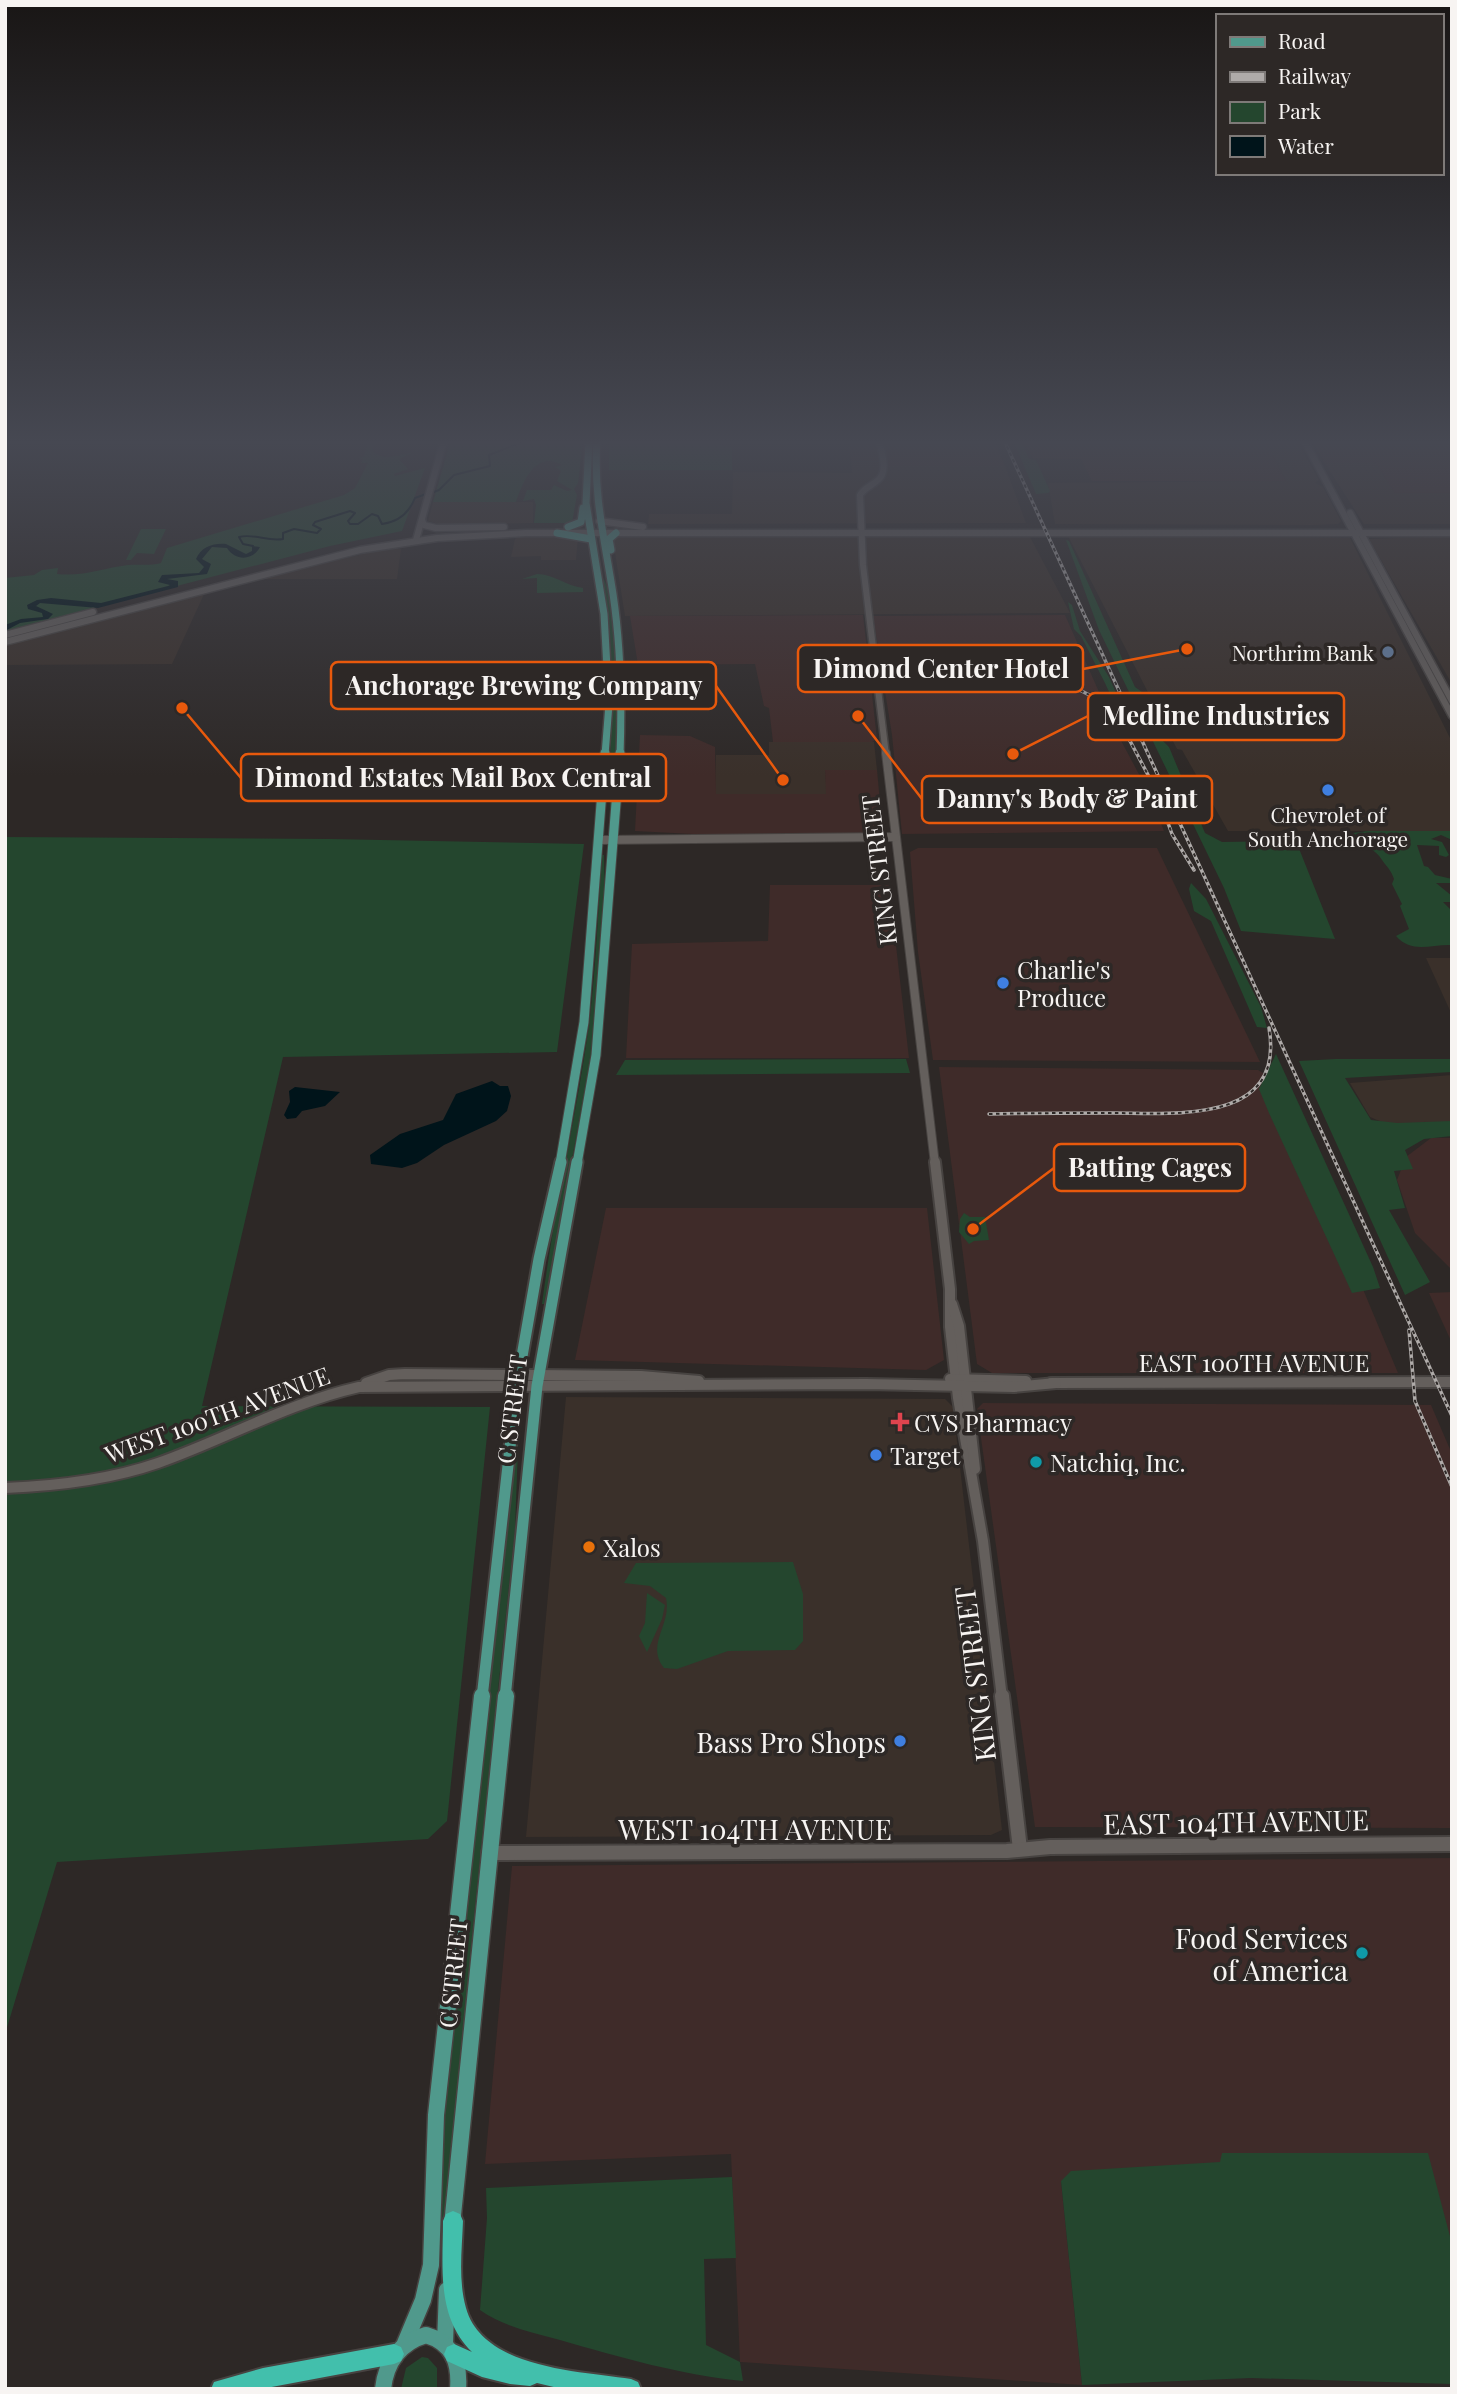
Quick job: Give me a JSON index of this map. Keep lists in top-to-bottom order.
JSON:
{
  "streets": {
    "main road": [
      "KING STREET",
      "EAST 100TH AVENUE",
      "C STREET",
      "WEST 100TH AVENUE",
      "EAST 104TH AVENUE",
      "WEST 104TH AVENUE"
    ]
  },
  "crossings": [
    ["KING STREET", "EAST 100TH AVENUE"],
    ["KING STREET", "WEST 100TH AVENUE"],
    ["KING STREET", "EAST 104TH AVENUE"],
    ["KING STREET", "WEST 104TH AVENUE"],
    ["EAST 100TH AVENUE", "WEST 100TH AVENUE"],
    ["C STREET", "WEST 100TH AVENUE"],
    ["C STREET", "WEST 104TH AVENUE"],
    ["EAST 104TH AVENUE", "WEST 104TH AVENUE"]
  ],
  "places": {
    "other": [
      "Dimond Center Hotel",
      "Northrim Bank",
      "Dimond Estates Mail Box Central",
      "Danny's Body & Paint",
      "Medline Industries",
      "Anchorage Brewing Company",
      "Chevrolet of South Anchorage",
      "Charlie's Produce",
      "Batting Cages",
      "Target",
      "Natchiq, Inc.",
      "Xalos",
      "Bass Pro Shops",
      "Food Services of America"
    ],
    "health": ["CVS Pharmacy"]
  },
  "legend": [
    "Road",
    "Railway",
    "Park",
    "Water"
  ]
}
